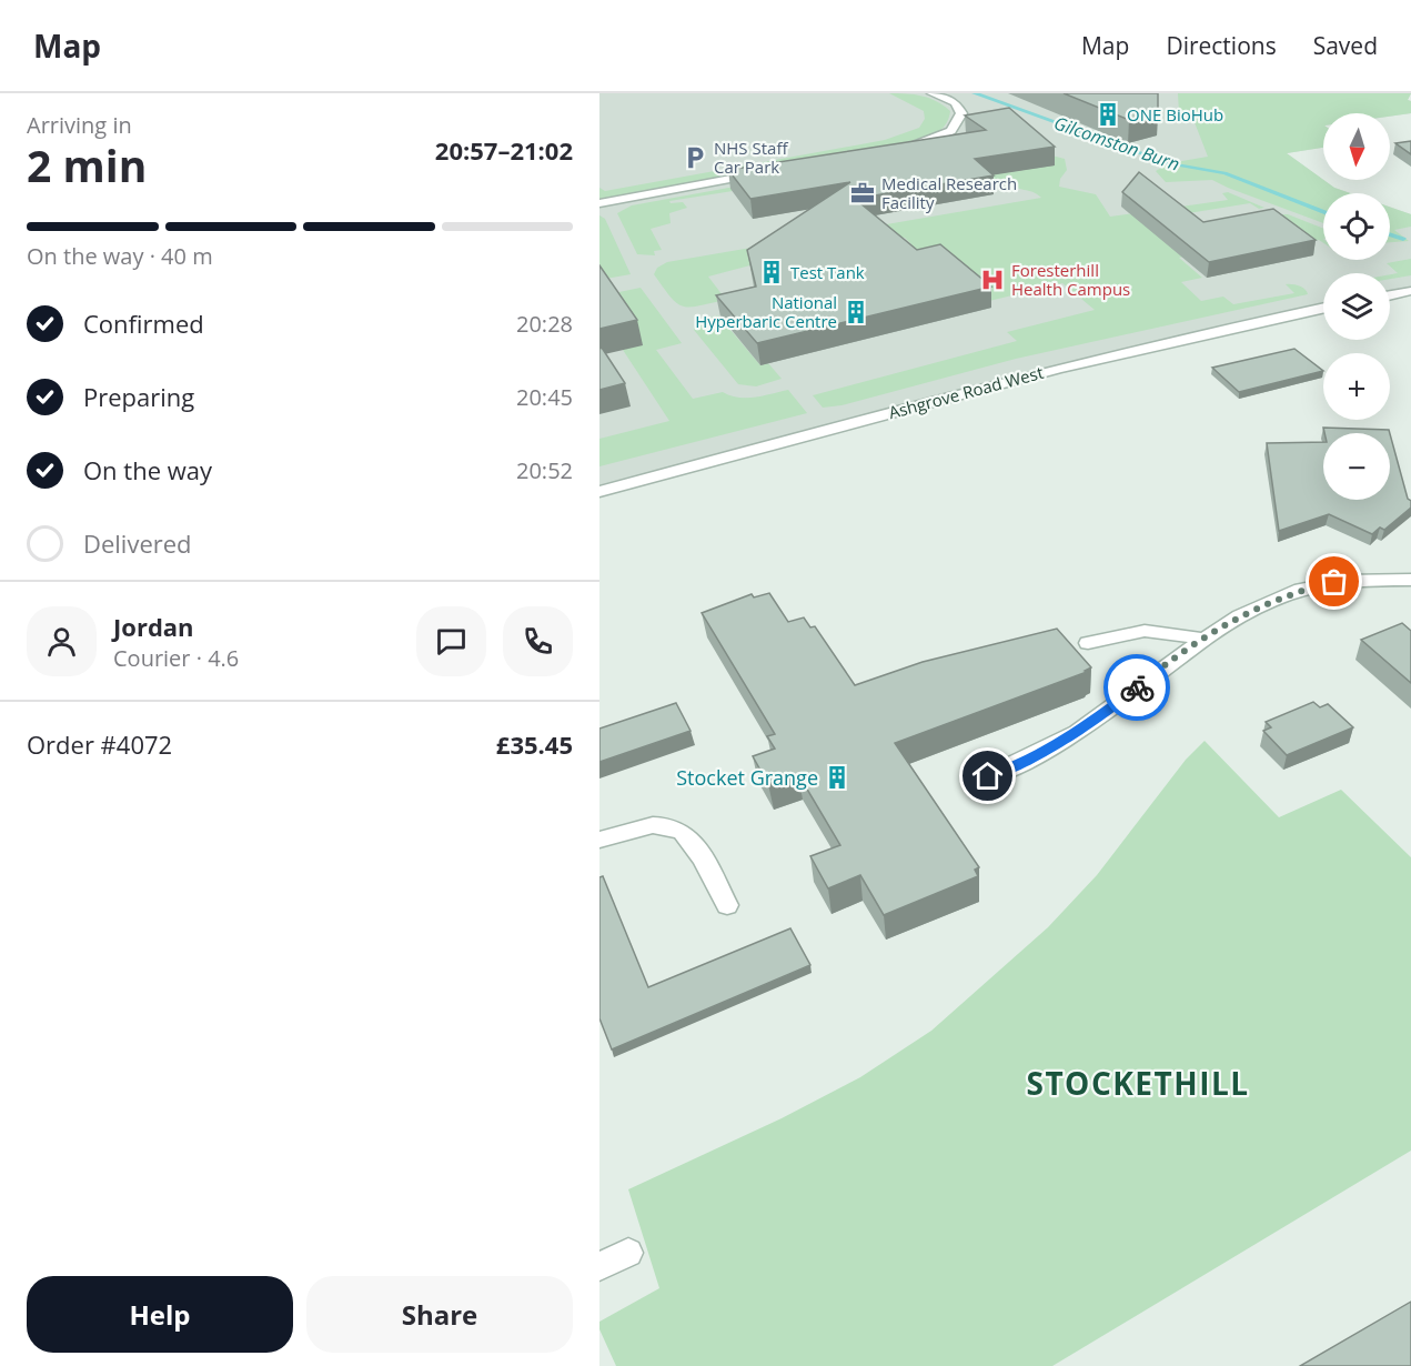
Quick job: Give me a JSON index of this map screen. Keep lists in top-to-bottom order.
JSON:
{
  "streets": {
    "street": ["Ashgrove Road West"]
  },
  "districts": ["STOCKETHILL"],
  "water": ["Gilcomston Burn"],
  "places": {
    "building": [
      "ONE BioHub",
      "Test Tank",
      "National Hyperbaric Centre",
      "Stocket Grange"
    ],
    "parking": ["NHS Staff Car Park"],
    "office": ["Medical Research Facility"],
    "hospital": ["Foresterhill Health Campus"]
  },
  "north": "bottom",
  "page": {
    "header": "Map",
    "nav": ["Map", "Directions", "Saved"],
    "heading": ["2 min", "Arriving in", "20:57–21:02"],
    "panel": [
      "Jordan",
      "Courier · 4.6",
      "Order #4072",
      "£35.45"
    ],
    "map_buttons": ["+", "−"],
    "bar": "On the way · 40 m",
    "list": [
      ["Confirmed", "20:28"],
      ["Preparing", "20:45"],
      ["On the way", "20:52"],
      "Delivered"
    ],
    "buttons": ["Help", "Share"]
  }
}
